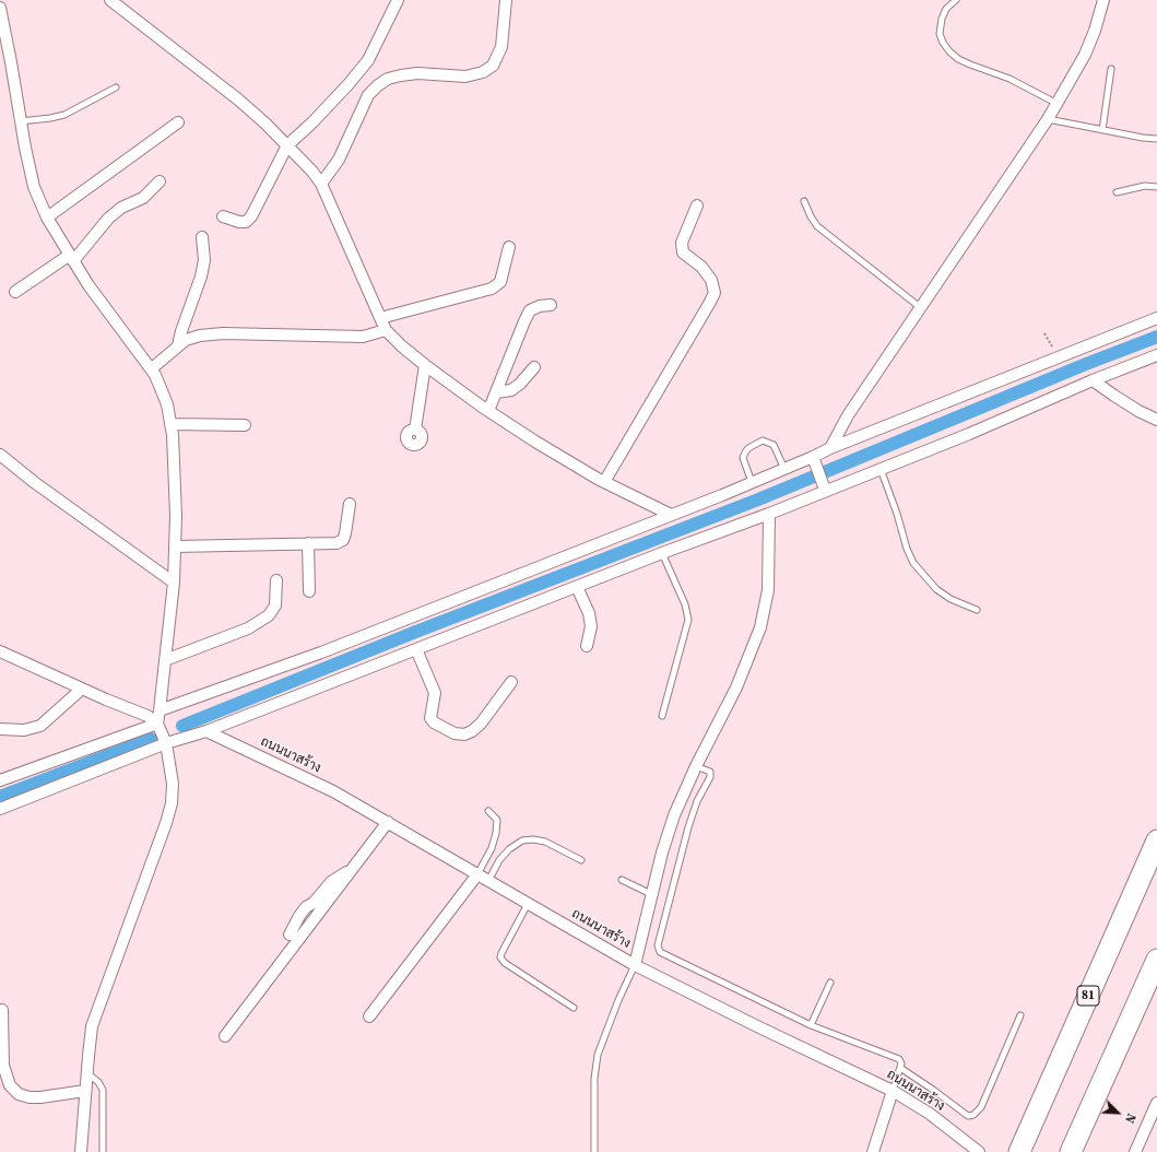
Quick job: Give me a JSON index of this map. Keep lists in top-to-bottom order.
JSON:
{
  "streets": {
    "highway": ["81"],
    "street": ["ถนนนาสร้าง"]
  },
  "north": "bottom right"
}
